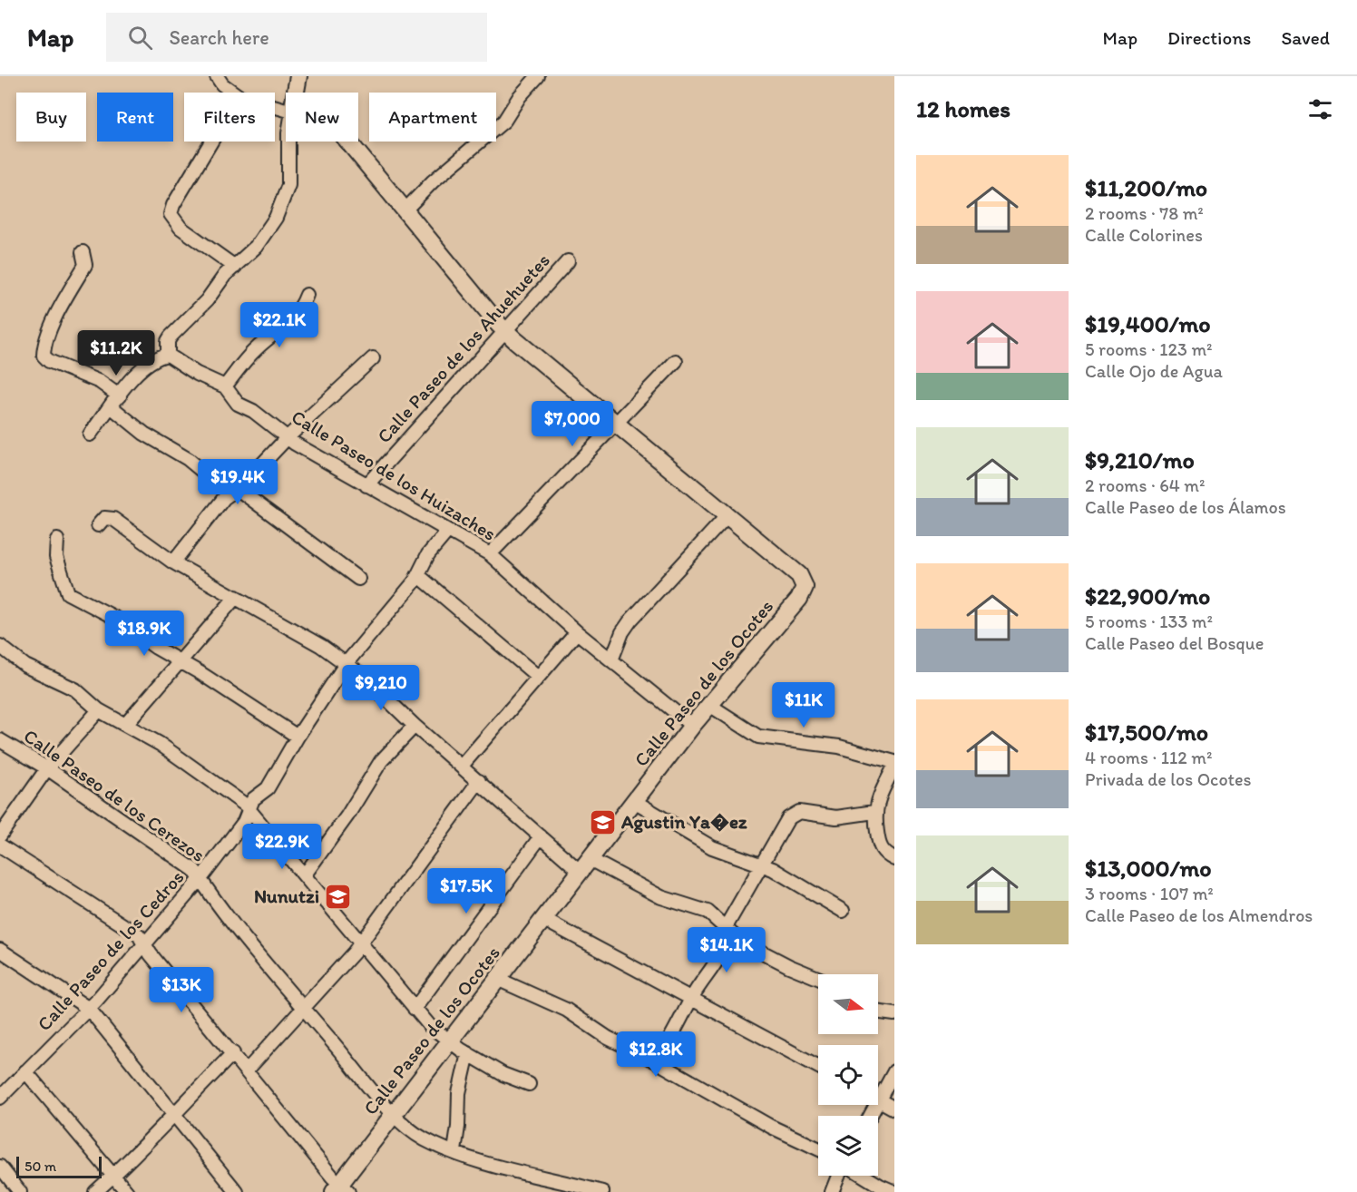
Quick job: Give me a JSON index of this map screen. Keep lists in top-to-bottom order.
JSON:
{
  "streets": {
    "street": [
      "Calle Paseo de los Ahuehuetes",
      "Calle Paseo de los Huizaches",
      "Calle Paseo de los Ocotes",
      "Calle Paseo de los Cerezos",
      "Calle Paseo de los Cedros"
    ]
  },
  "crossings": [
    ["Calle Paseo de los Ahuehuetes", "Calle Paseo de los Huizaches"],
    ["Calle Paseo de los Huizaches", "Calle Paseo de los Ocotes"],
    ["Calle Paseo de los Huizaches", "Calle Paseo de los Cedros"],
    ["Calle Paseo de los Ocotes", "Calle Paseo de los Cerezos"],
    ["Calle Paseo de los Cerezos", "Calle Paseo de los Cedros"]
  ],
  "places": {
    "school or university": ["Agustin Ya�ez", "Nunutzi"]
  },
  "scale_bar": "50 m",
  "north": "right",
  "page": {
    "header": "Map",
    "search": "Search here",
    "nav": ["Map", "Directions", "Saved"],
    "heading": "12 homes",
    "chip": [
      "Buy",
      "Rent",
      "Filters",
      "New",
      "Apartment"
    ],
    "list": [
      {
        "name": "$11,200/mo",
        "note": "2 rooms · 78 m² · Calle Colorines"
      },
      {
        "name": "$19,400/mo",
        "note": "5 rooms · 123 m² · Calle Ojo de Agua"
      },
      {
        "name": "$9,210/mo",
        "note": "2 rooms · 64 m² · Calle Paseo de los Álamos"
      },
      {
        "name": "$22,900/mo",
        "note": "5 rooms · 133 m² · Calle Paseo del Bosque"
      },
      {
        "name": "$17,500/mo",
        "note": "4 rooms · 112 m² · Privada de los Ocotes"
      },
      {
        "name": "$13,000/mo",
        "note": "3 rooms · 107 m² · Calle Paseo de los Almendros"
      }
    ],
    "price": [
      "$22.1K",
      "$11.2K",
      "$7,000",
      "$19.4K",
      "$18.9K",
      "$9,210",
      "$11K",
      "$22.9K",
      "$17.5K",
      "$14.1K",
      "$13K",
      "$12.8K"
    ],
    "scale": "50 m"
  }
}
